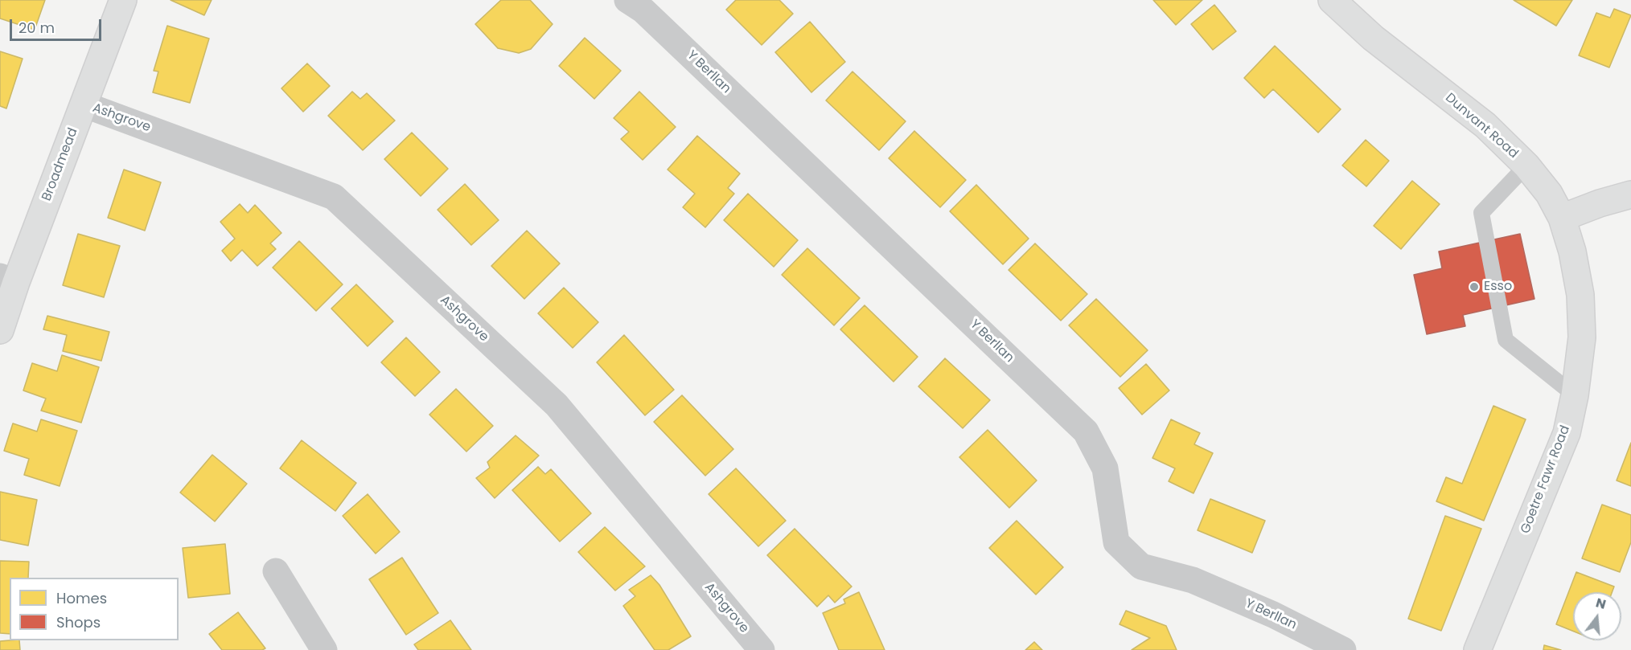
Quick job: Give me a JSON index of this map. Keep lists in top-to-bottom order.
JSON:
{
  "streets": {
    "main road": ["Dunvant Road", "Broadmead", "Goetre Fawr Road"],
    "street": ["Y Berllan", "Ashgrove"]
  },
  "crossings": [
    ["Ashgrove", "Broadmead"],
    ["Dunvant Road", "Goetre Fawr Road"]
  ],
  "places": ["Esso"],
  "legend": ["Homes", "Shops"],
  "scale_bar": "20 m",
  "north": "top"
}
